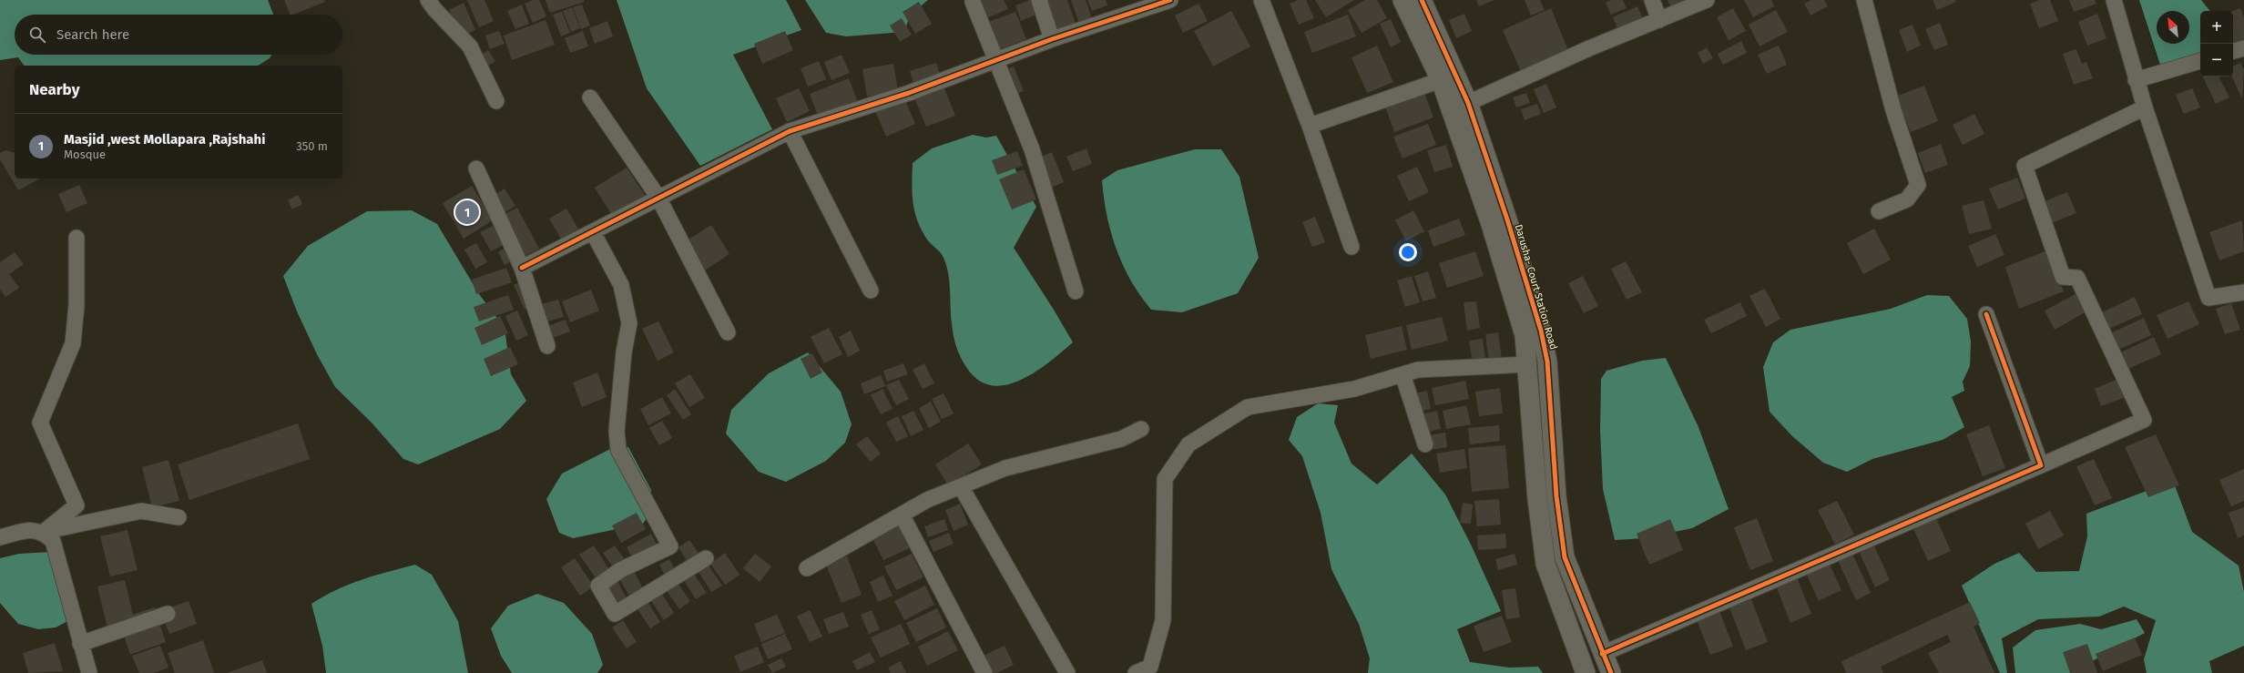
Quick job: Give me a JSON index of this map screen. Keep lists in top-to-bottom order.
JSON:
{
  "streets": {
    "street": ["Darusha- Court Station Road"]
  },
  "north": "top left",
  "page": {
    "map_buttons": ["+", "−"],
    "search": "Search here",
    "heading": "Nearby",
    "list": [
      {
        "mark": "1",
        "name": "Masjid ,west Mollapara ,Rajshahi",
        "note": "Mosque",
        "value": "350 m"
      }
    ],
    "pins": "1"
  }
}
